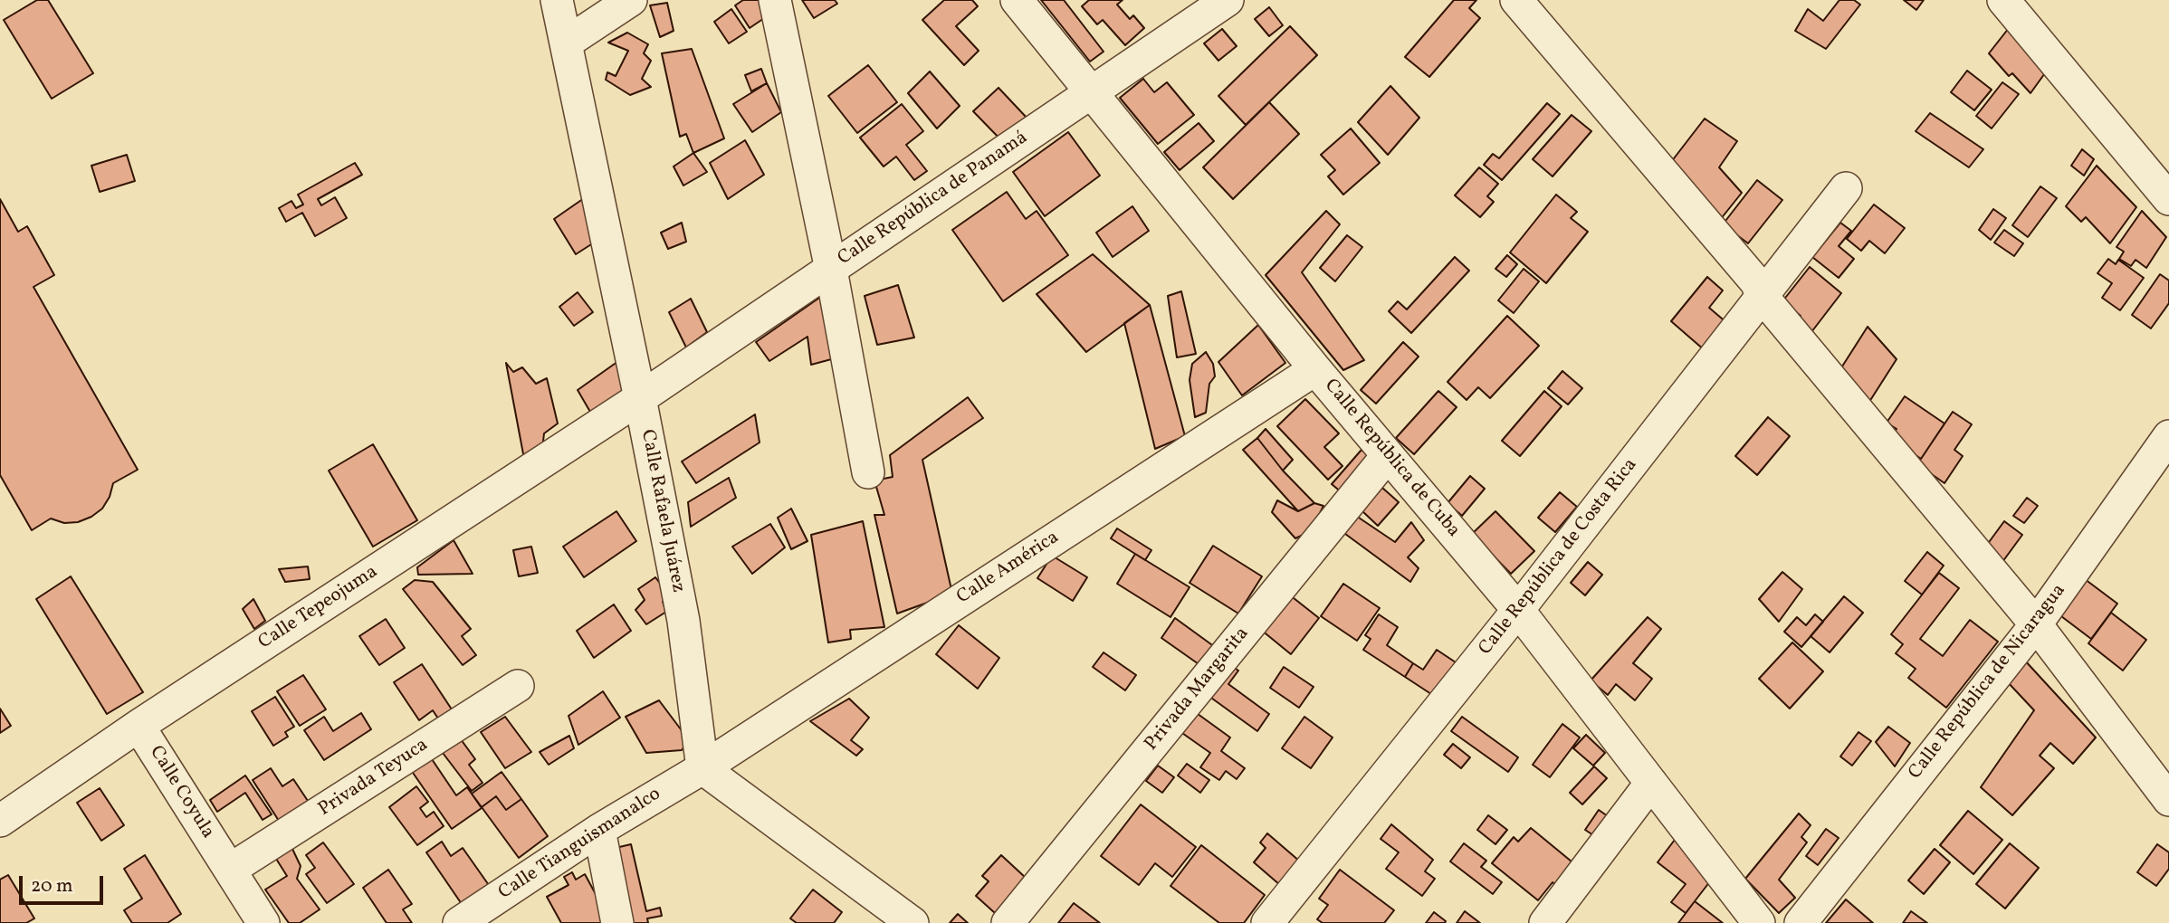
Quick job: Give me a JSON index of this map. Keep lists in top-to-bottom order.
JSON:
{
  "streets": {
    "street": [
      "Calle República de Panamá",
      "Calle República de Cuba",
      "Calle Rafaela Juárez",
      "Calle República de Costa Rica",
      "Calle América",
      "Calle Tepeojuma",
      "Calle República de Nicaragua",
      "Privada Margarita",
      "Privada Teyuca",
      "Calle Coyula",
      "Calle Tianguismanalco"
    ]
  },
  "crossings": [
    ["Calle República de Panamá", "Calle República de Cuba"],
    ["Calle República de Panamá", "Calle Rafaela Juárez"],
    ["Calle República de Panamá", "Calle Tepeojuma"],
    ["Calle República de Cuba", "Calle República de Costa Rica"],
    ["Calle República de Cuba", "Calle América"],
    ["Calle República de Cuba", "Privada Margarita"],
    ["Calle Rafaela Juárez", "Calle América"],
    ["Calle Rafaela Juárez", "Calle Tepeojuma"],
    ["Calle Rafaela Juárez", "Calle Tianguismanalco"],
    ["Calle América", "Calle Tianguismanalco"],
    ["Calle Tepeojuma", "Calle Coyula"],
    ["Privada Teyuca", "Calle Coyula"]
  ],
  "scale_bar": "20 m"
}
